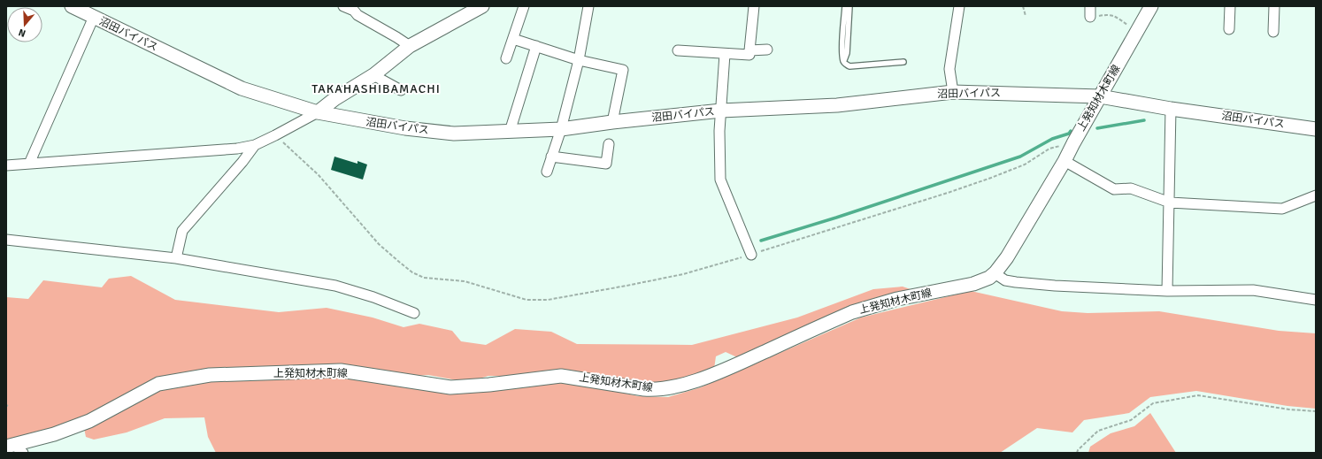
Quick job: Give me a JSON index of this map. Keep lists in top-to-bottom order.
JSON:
{
  "streets": {
    "street": ["沼田バイパス", "上発知材木町線"]
  },
  "crossings": [
    ["沼田バイパス", "上発知材木町線"]
  ],
  "districts": ["TAKAHASHIBAMACHI"],
  "north": "bottom"
}
